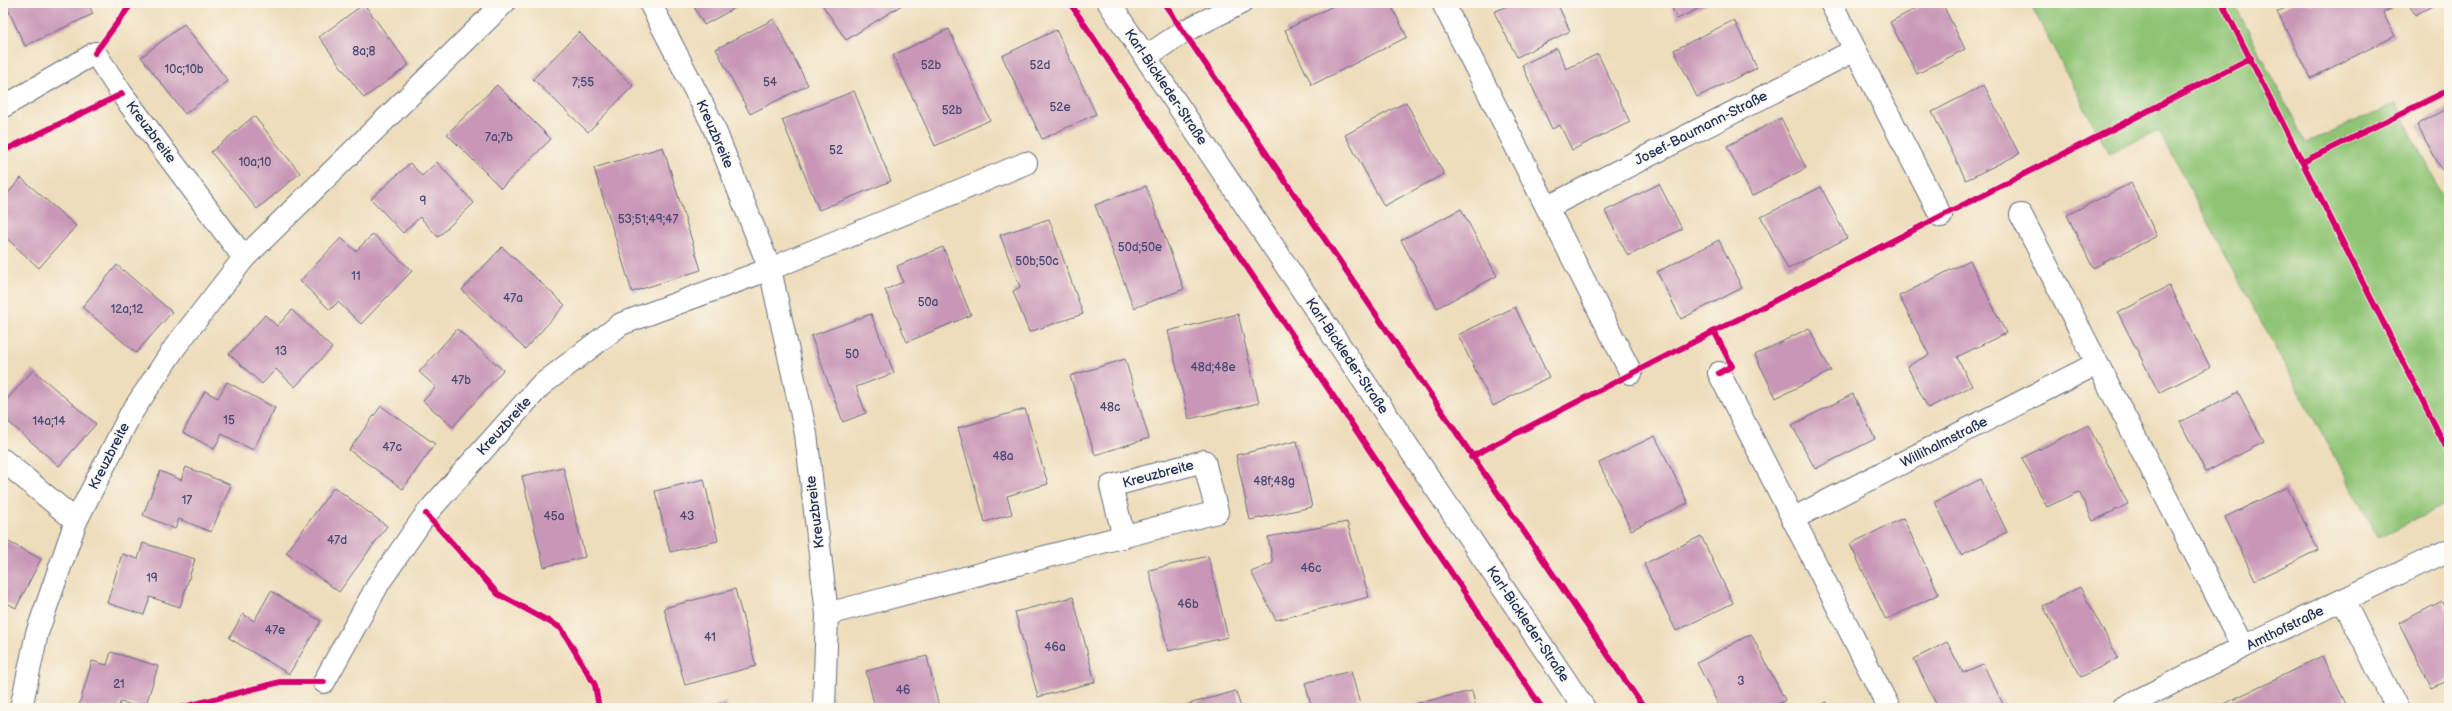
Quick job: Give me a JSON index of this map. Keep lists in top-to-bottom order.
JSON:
{
  "streets": {
    "street": [
      "Karl-Bickleder-Straße",
      "Josef-Baumann-Straße",
      "Kreuzbreite",
      "Willihalmstraße",
      "Amthofstraße"
    ]
  },
  "house_numbers": [
    "8a;8",
    "52b",
    "52d",
    "10c;10b",
    "7;55",
    "54",
    "52e",
    "52b",
    "7a;7b",
    "52",
    "10a;10",
    "9",
    "53;51;49;47",
    "50d;50e",
    "50b;50c",
    "11",
    "47a",
    "50a",
    "12a;12",
    "13",
    "50",
    "48d;48e",
    "47b",
    "48c",
    "15",
    "14a;14",
    "47c",
    "48a",
    "48f;48g",
    "17",
    "45a",
    "43",
    "47d",
    "46c",
    "19",
    "46b",
    "47e",
    "41",
    "46a",
    "3",
    "21",
    "46"
  ]
}
